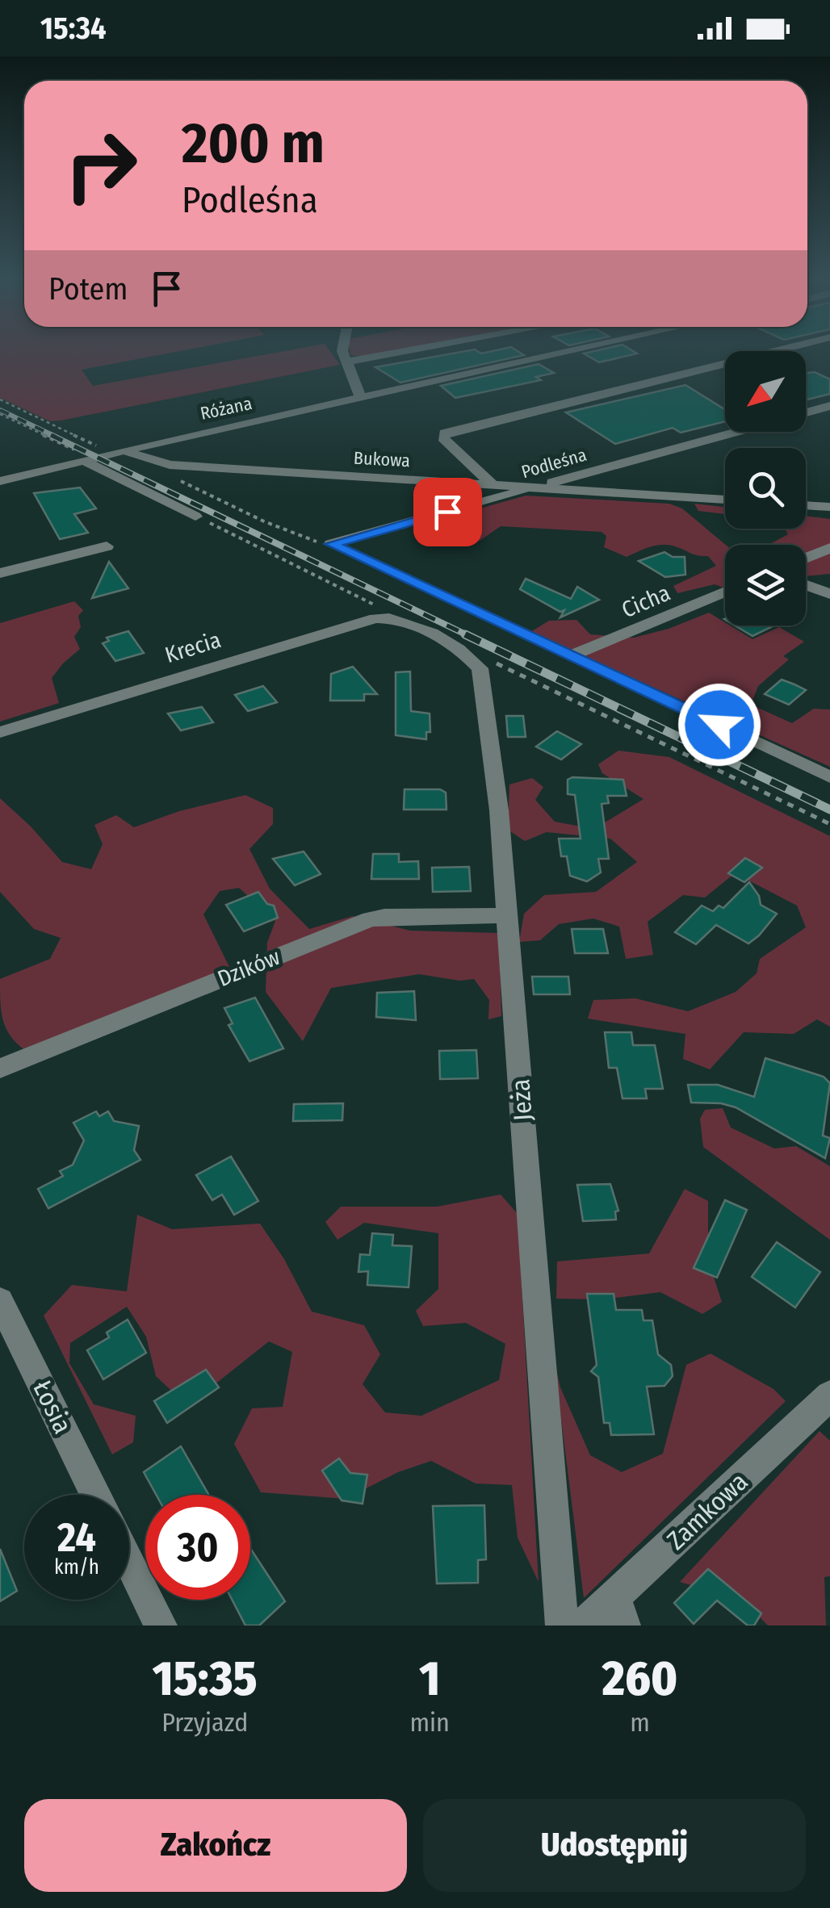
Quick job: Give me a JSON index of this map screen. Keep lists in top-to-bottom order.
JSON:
{
  "streets": {
    "street": [
      "Różana",
      "Bukowa",
      "Podleśna",
      "Cicha",
      "Krecia",
      "Dzików",
      "Jeża",
      "Łosia",
      "Zamkowa"
    ]
  },
  "crossings": [
    ["Różana", "Bukowa"],
    ["Bukowa", "Podleśna"],
    ["Dzików", "Jeża"]
  ],
  "north": "bottom left",
  "page": {
    "status": "15:34",
    "turn": ["200 m", "Podleśna"],
    "then": "Potem",
    "speed": "24 km/h",
    "limit": "30",
    "eta": [
      "15:35",
      "Przyjazd",
      "1",
      "min",
      "260",
      "m"
    ],
    "buttons": ["Zakończ", "Udostępnij"]
  }
}
